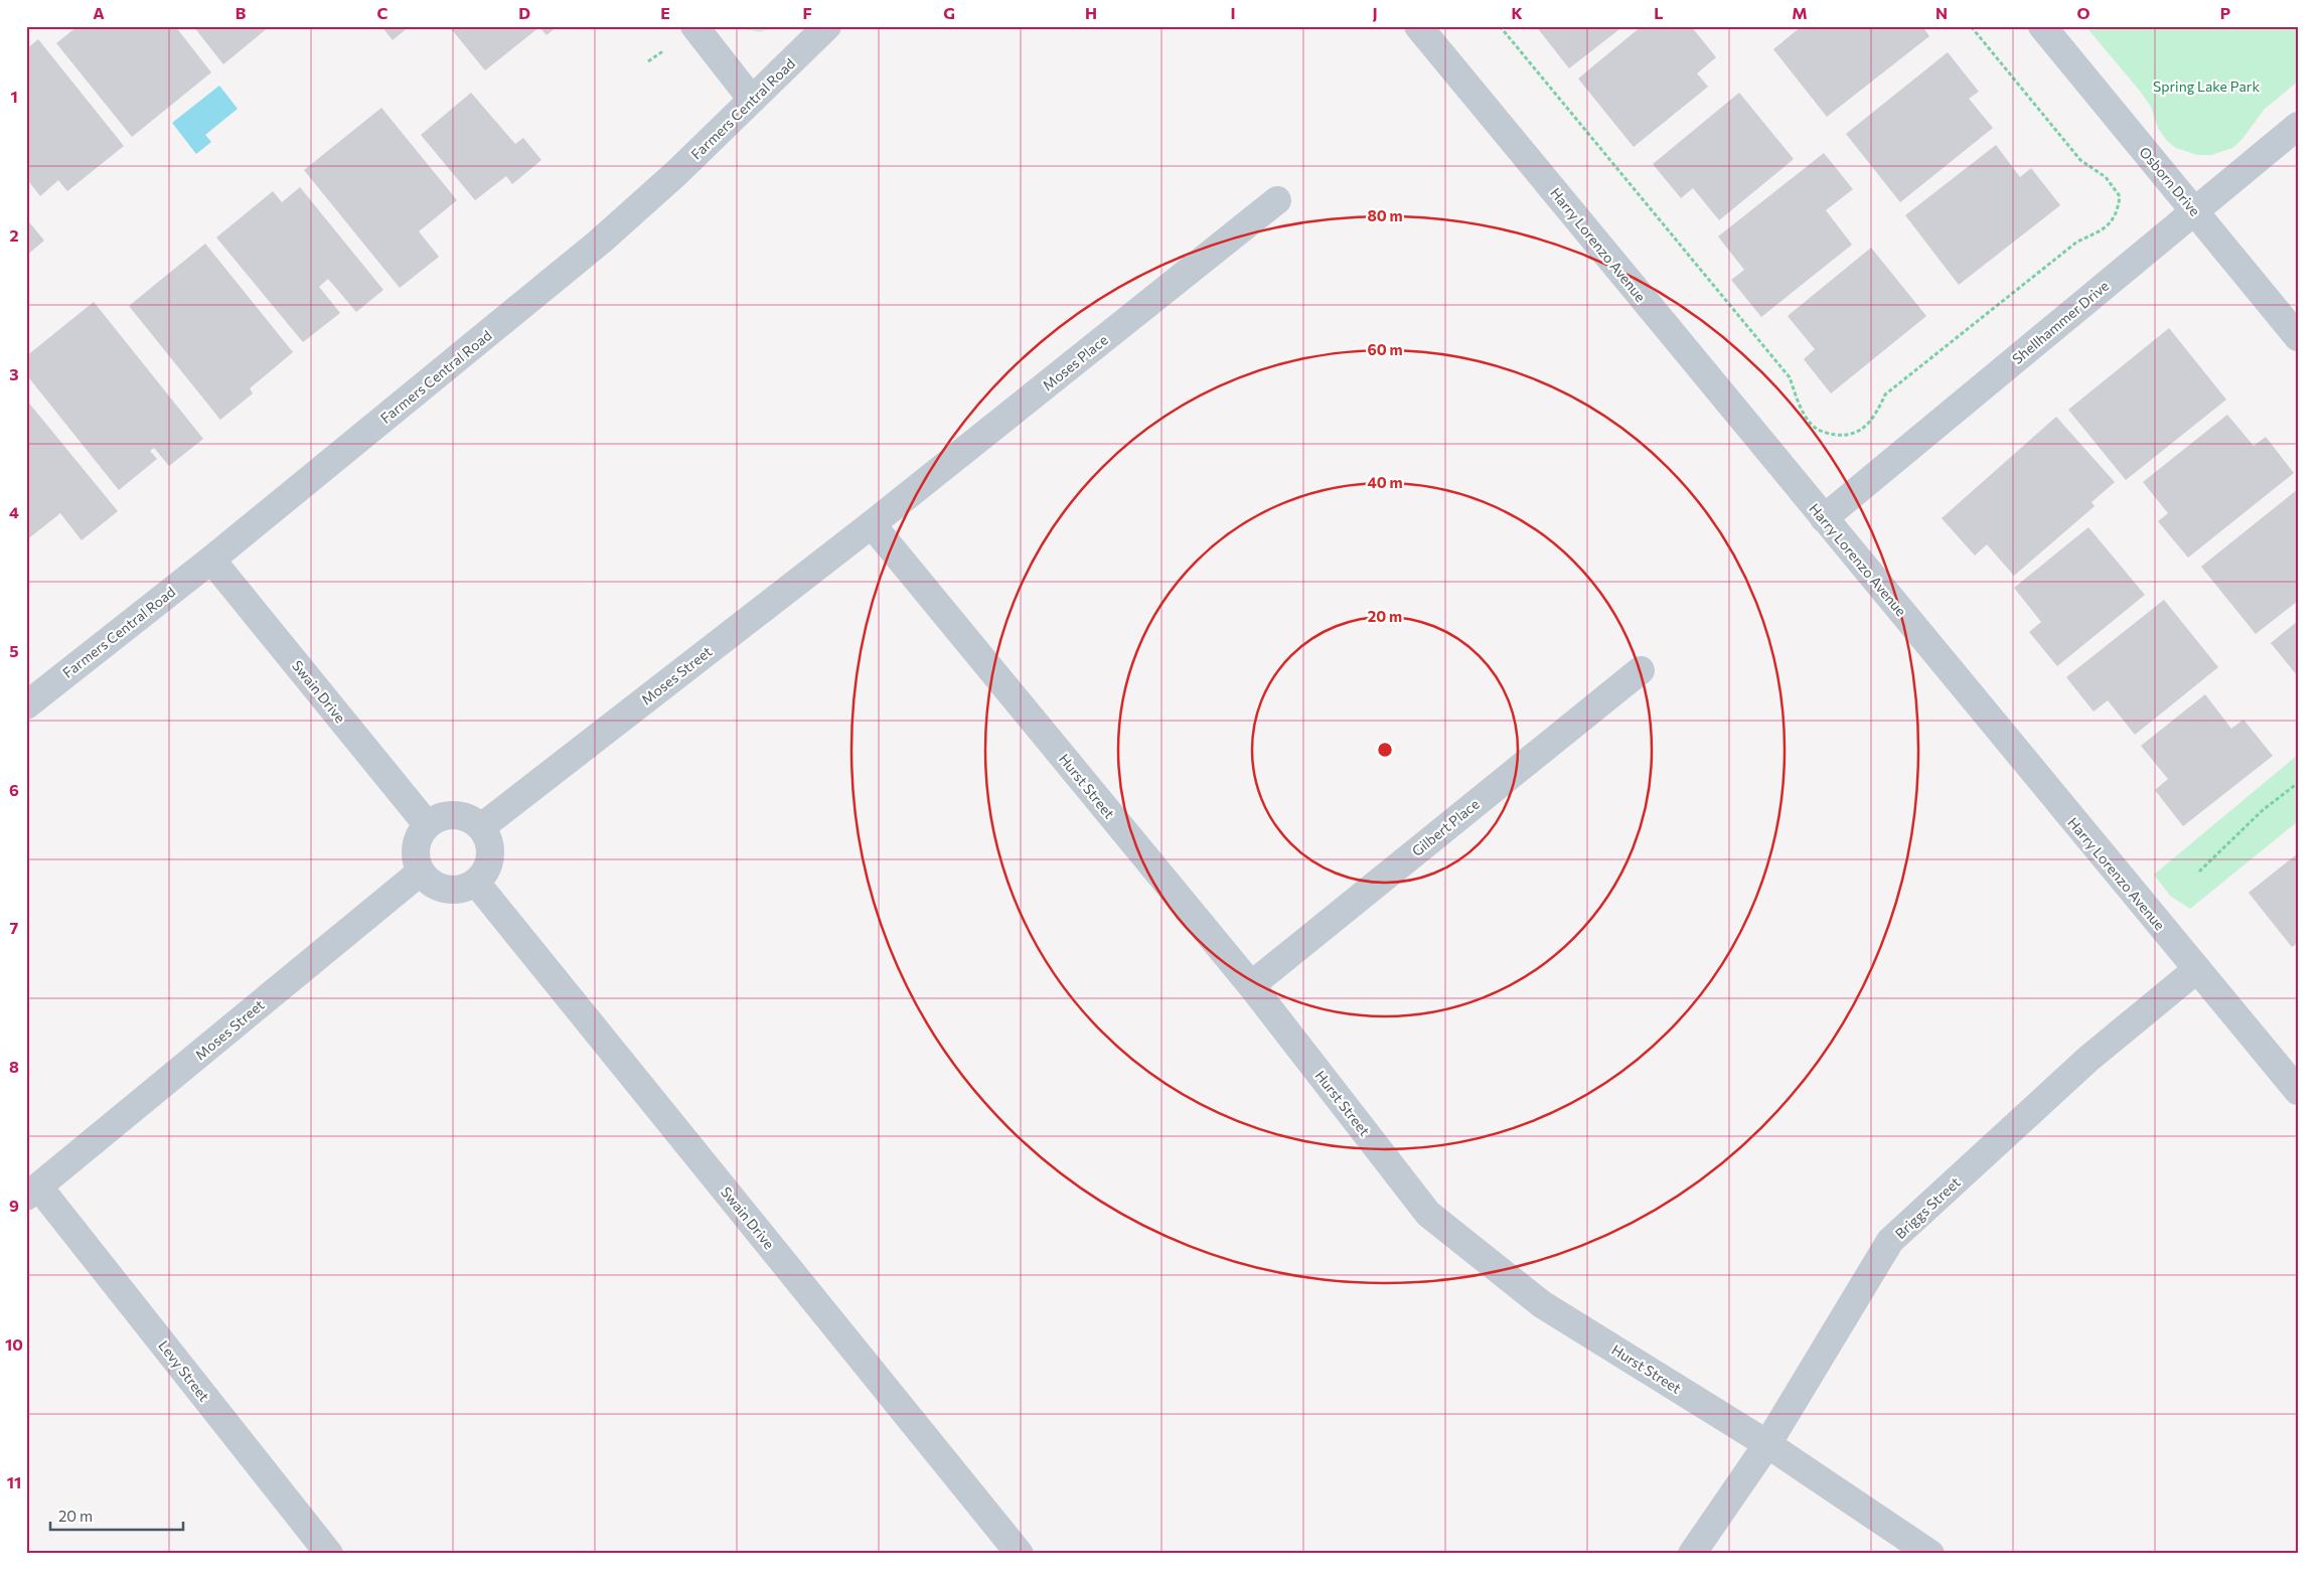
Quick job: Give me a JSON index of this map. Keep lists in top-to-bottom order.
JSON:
{
  "streets": {
    "street": [
      "Farmers Central Road",
      "Osborn Drive",
      "Harry Lorenzo Avenue",
      "Shellhammer Drive",
      "Moses Place",
      "Moses Street",
      "Swain Drive",
      "Hurst Street",
      "Gilbert Place",
      "Briggs Street",
      "Levy Street"
    ]
  },
  "crossings": [
    ["Farmers Central Road", "Swain Drive"],
    ["Osborn Drive", "Shellhammer Drive"],
    ["Harry Lorenzo Avenue", "Shellhammer Drive"],
    ["Harry Lorenzo Avenue", "Briggs Street"],
    ["Moses Place", "Moses Street"],
    ["Moses Place", "Hurst Street"],
    ["Moses Street", "Swain Drive"],
    ["Moses Street", "Hurst Street"],
    ["Moses Street", "Levy Street"],
    ["Hurst Street", "Gilbert Place"],
    ["Hurst Street", "Briggs Street"]
  ],
  "parks": ["Spring Lake Park"],
  "scale_bar": "20 m",
  "grid": {
    "columns": [
      "A",
      "B",
      "C",
      "D",
      "E",
      "F",
      "G",
      "H",
      "I",
      "J",
      "K",
      "L",
      "M",
      "N",
      "O",
      "P"
    ],
    "rows": [
      "1",
      "2",
      "3",
      "4",
      "5",
      "6",
      "7",
      "8",
      "9",
      "10",
      "11"
    ]
  },
  "rings": [
    "80 m",
    "60 m",
    "40 m",
    "20 m"
  ]
}
